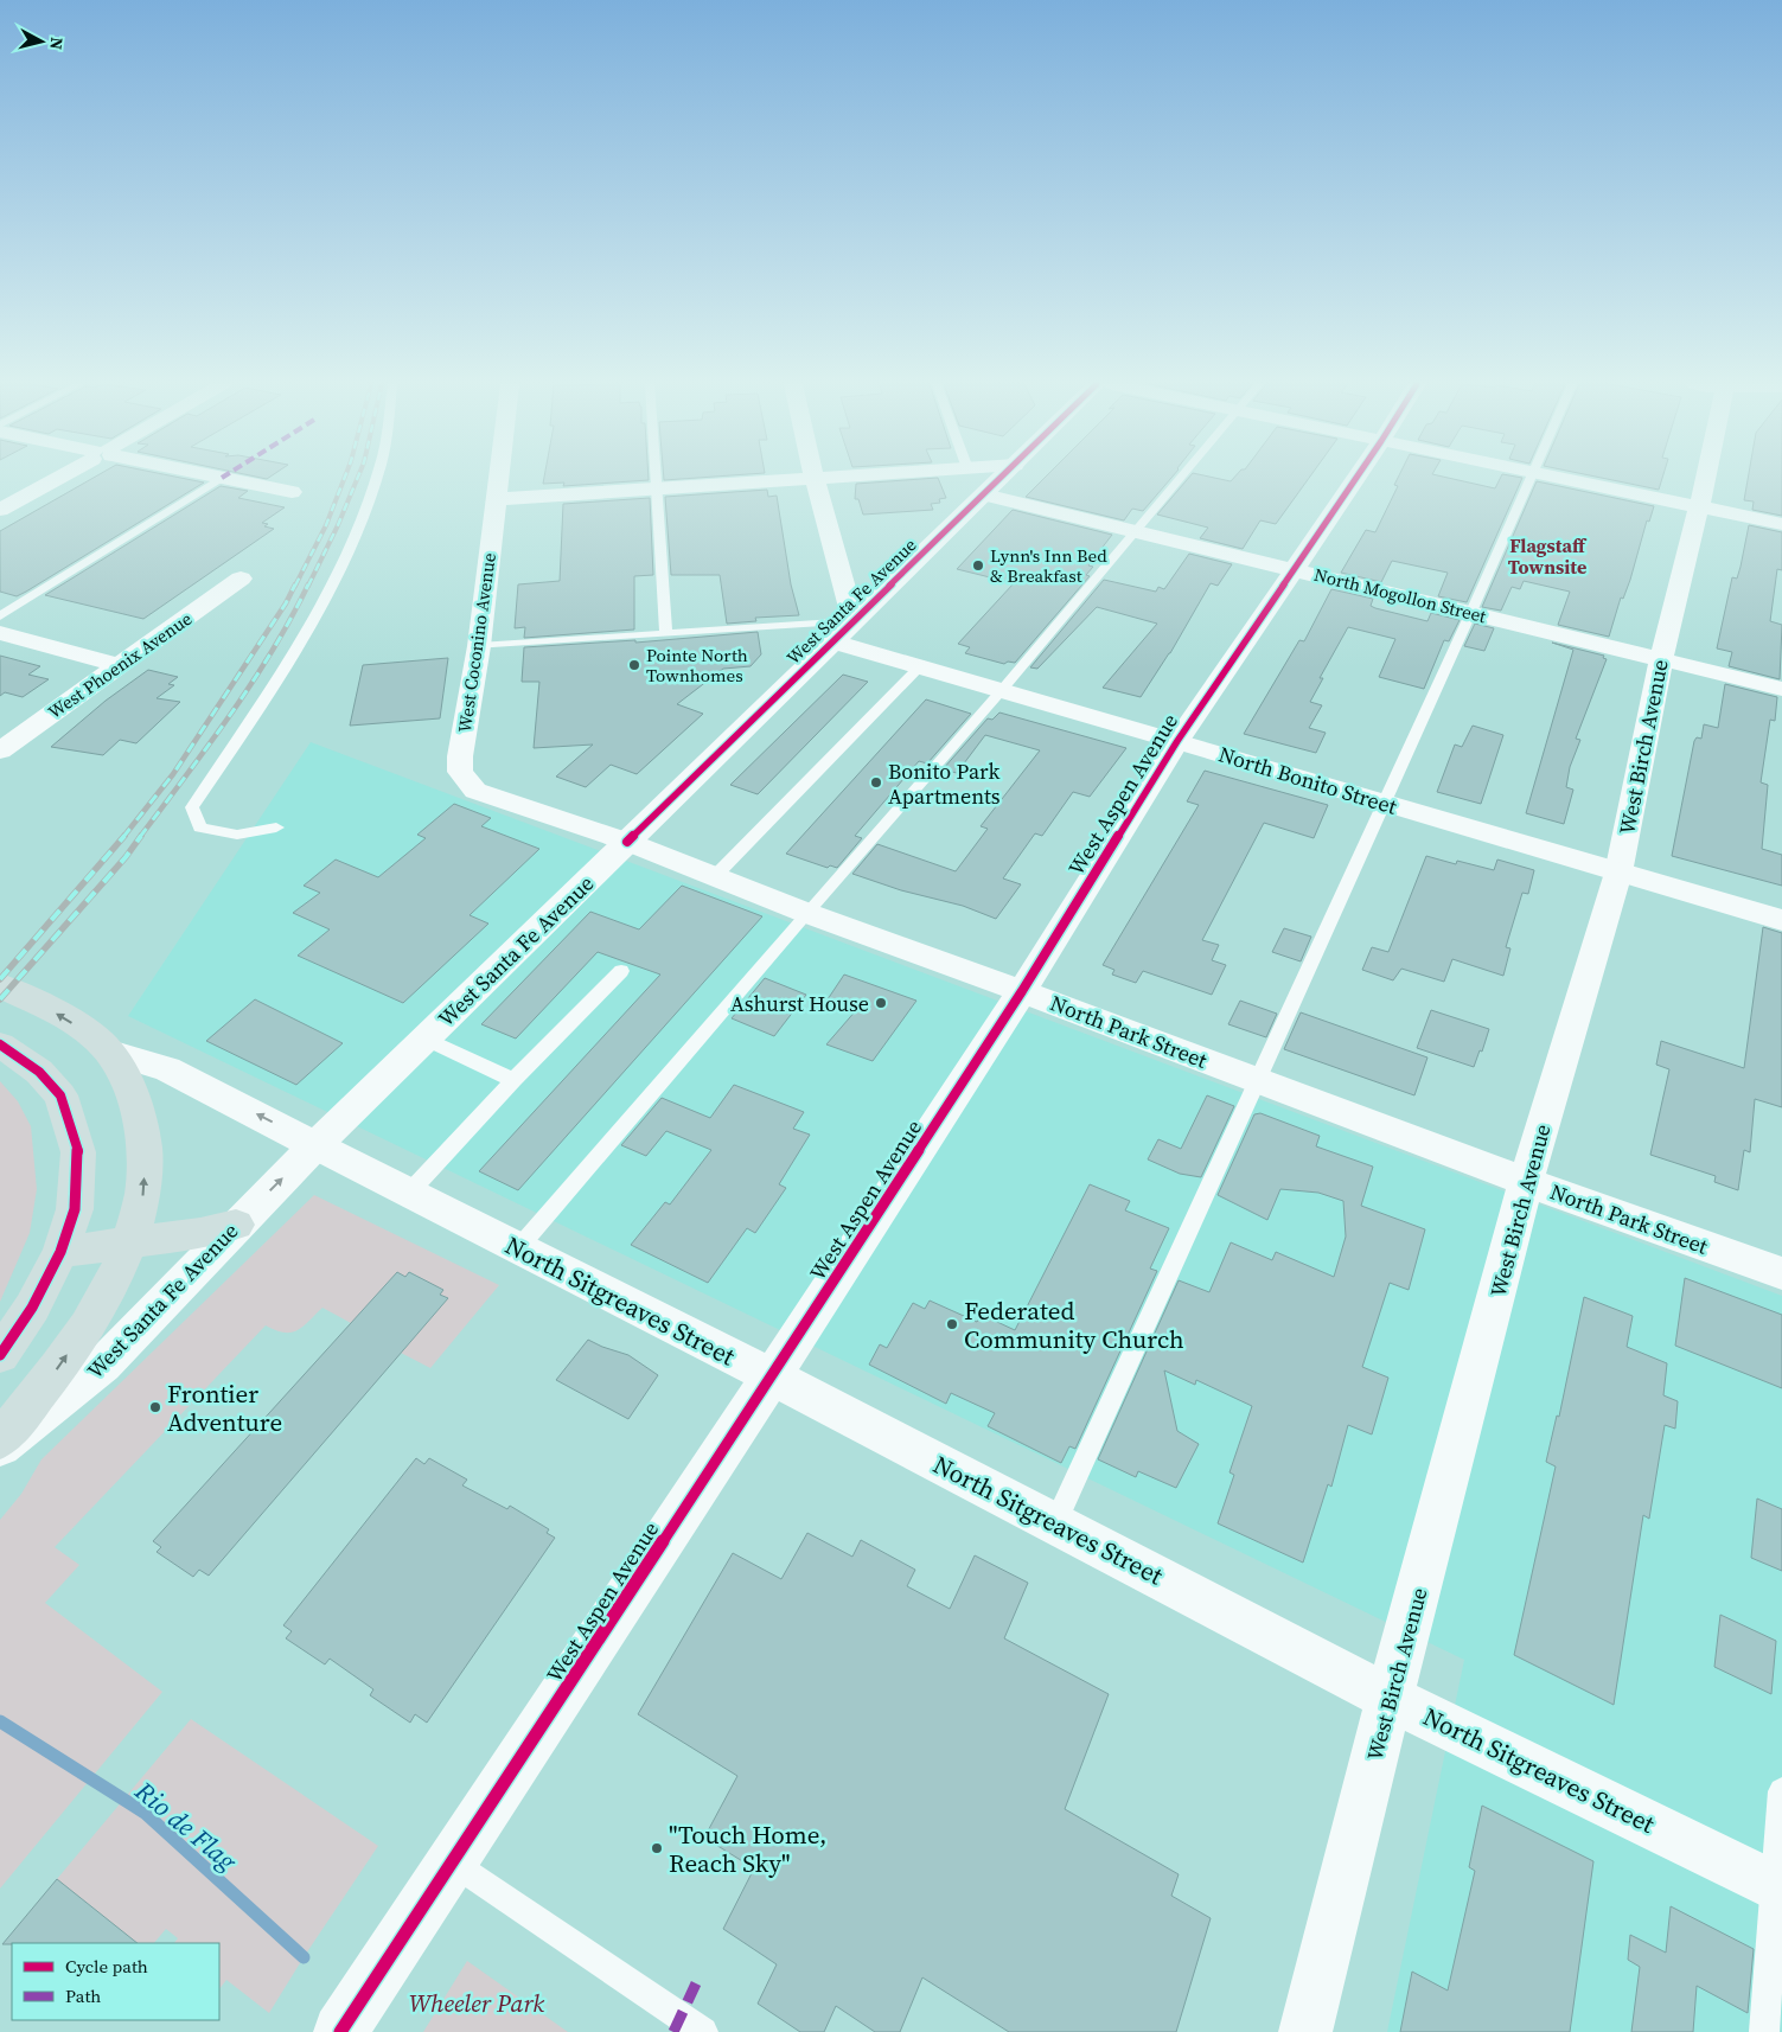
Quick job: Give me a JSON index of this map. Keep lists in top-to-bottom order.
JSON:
{
  "streets": {
    "street": [
      "North Mogollon Street",
      "West Santa Fe Avenue",
      "West Coconino Avenue",
      "West Phoenix Avenue",
      "West Birch Avenue",
      "North Bonito Street",
      "West Aspen Avenue",
      "North Park Street",
      "North Sitgreaves Street"
    ]
  },
  "crossings": [
    ["North Mogollon Street", "West Santa Fe Avenue"],
    ["North Mogollon Street", "West Birch Avenue"],
    ["North Mogollon Street", "West Aspen Avenue"],
    ["West Santa Fe Avenue", "North Bonito Street"],
    ["West Santa Fe Avenue", "North Park Street"],
    ["West Santa Fe Avenue", "North Sitgreaves Street"],
    ["West Coconino Avenue", "North Park Street"],
    ["West Birch Avenue", "North Bonito Street"],
    ["West Birch Avenue", "North Park Street"],
    ["West Birch Avenue", "North Sitgreaves Street"],
    ["North Bonito Street", "West Aspen Avenue"],
    ["West Aspen Avenue", "North Park Street"],
    ["West Aspen Avenue", "North Sitgreaves Street"]
  ],
  "districts": ["Flagstaff Townsite"],
  "water": ["Rio de Flag"],
  "parks": ["Wheeler Park"],
  "places": [
    "Lynn's Inn Bed & Breakfast",
    "Pointe North Townhomes",
    "Bonito Park Apartments",
    "Ashurst House",
    "Federated Community Church",
    "Frontier Adventure",
    "\"Touch Home, Reach Sky\""
  ],
  "legend": ["Cycle path", "Path"],
  "north": "right"
}
